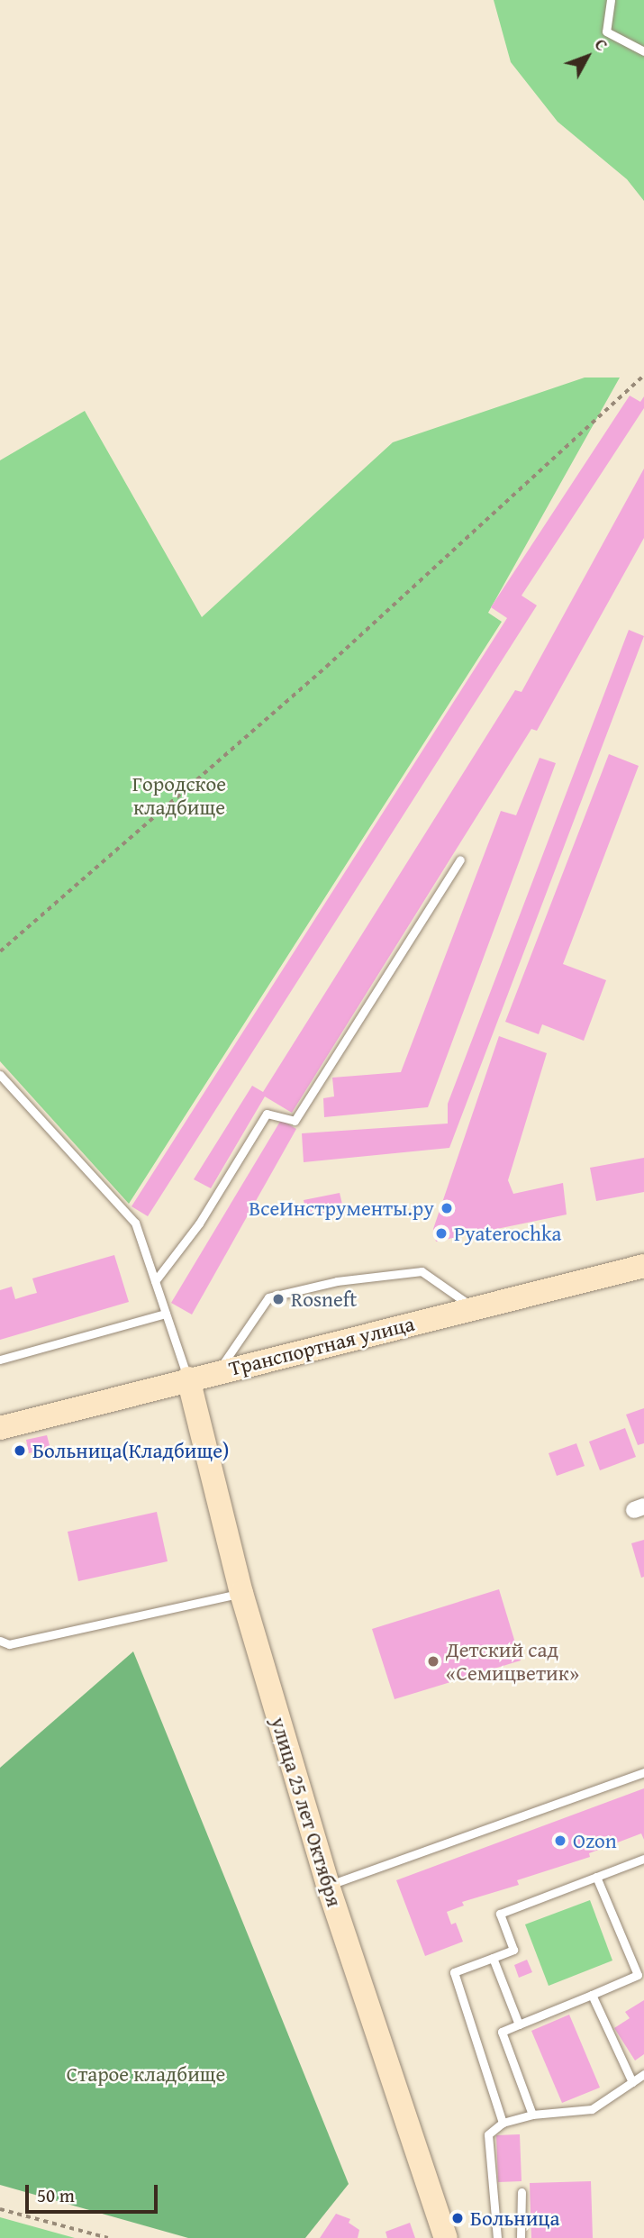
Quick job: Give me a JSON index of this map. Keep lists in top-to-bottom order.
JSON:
{
  "streets": {
    "street": ["Транспортная улица", "улица 25 лет Октября"]
  },
  "crossings": [
    ["Транспортная улица", "улица 25 лет Октября"]
  ],
  "parks": ["Городское кладбище", "Старое кладбище"],
  "places": [
    "ВсеИнструменты.ру",
    "Pyaterochka",
    "Rosneft",
    "Больница(Кладбище)",
    "Детский сад «Семицветик»",
    "Ozon",
    "Больница"
  ],
  "scale_bar": "50 m",
  "north": "top right"
}
